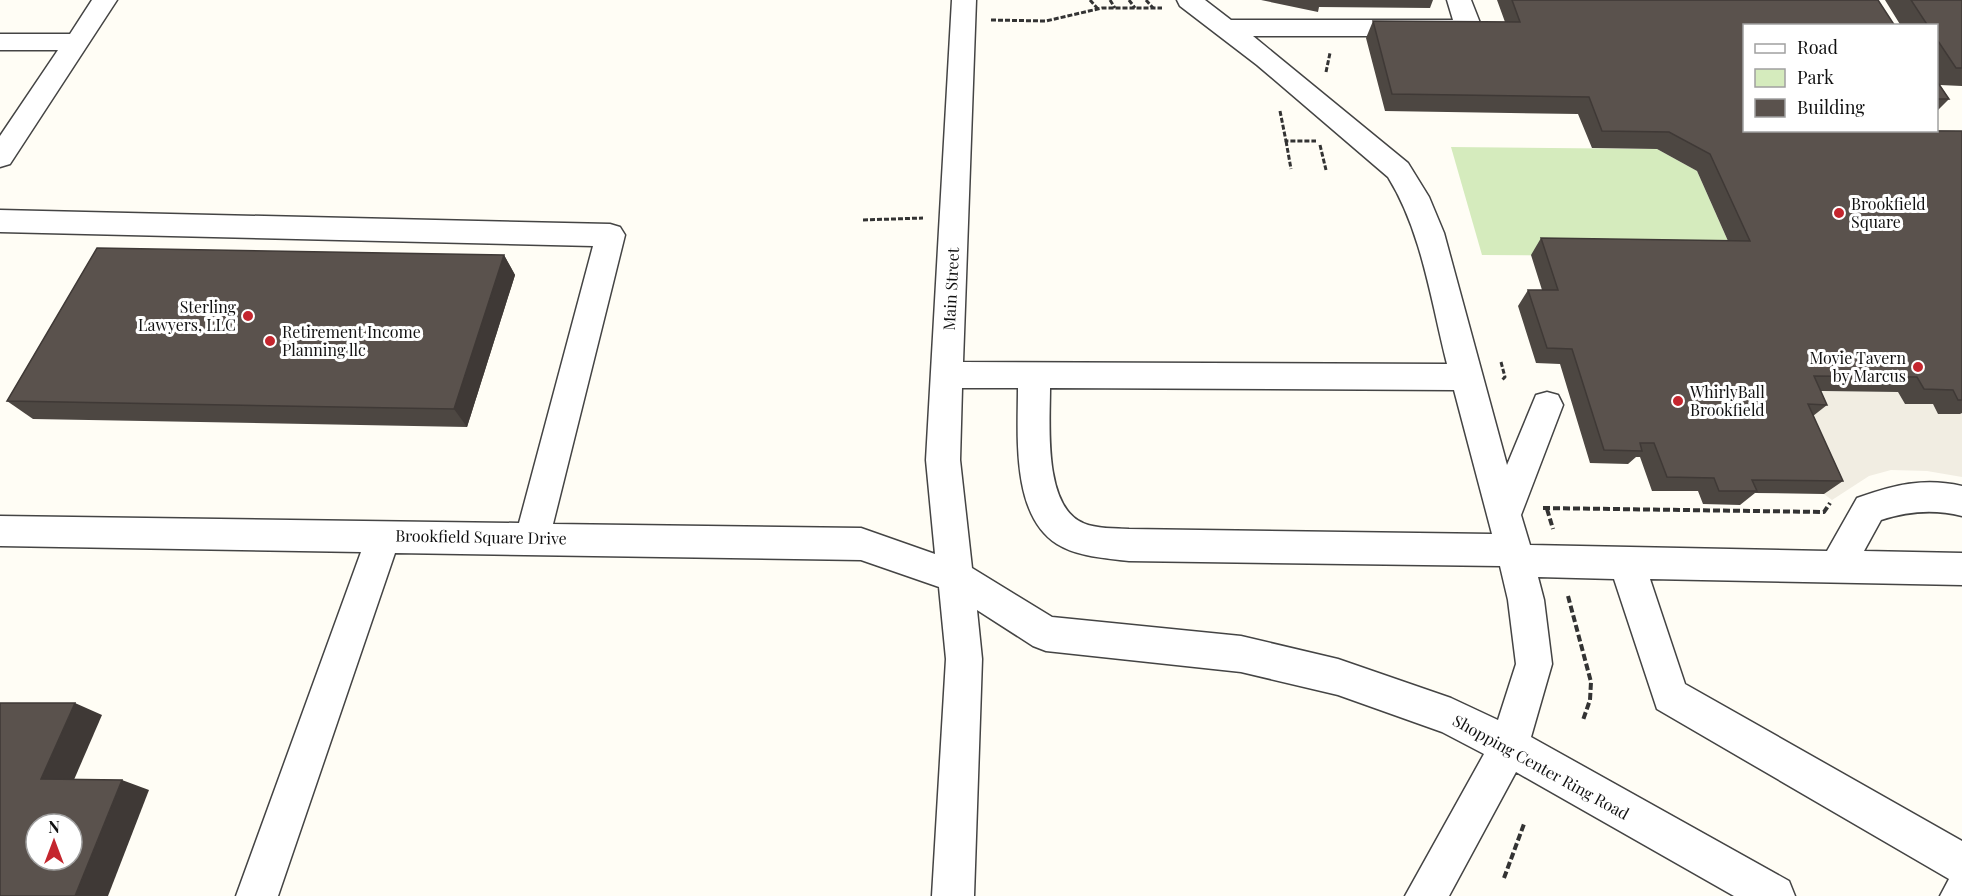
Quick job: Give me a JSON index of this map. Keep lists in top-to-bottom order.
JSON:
{
  "streets": {
    "street": ["Main Street", "Brookfield Square Drive", "Shopping Center Ring Road"]
  },
  "crossings": [
    ["Main Street", "Brookfield Square Drive"],
    ["Main Street", "Shopping Center Ring Road"],
    ["Brookfield Square Drive", "Shopping Center Ring Road"]
  ],
  "places": [
    "Brookfield Square",
    "Sterling Lawyers, LLC",
    "Retirement Income Planning llc",
    "Movie Tavern by Marcus",
    "WhirlyBall Brookfield"
  ],
  "legend": ["Road", "Park", "Building"],
  "north": "top"
}
